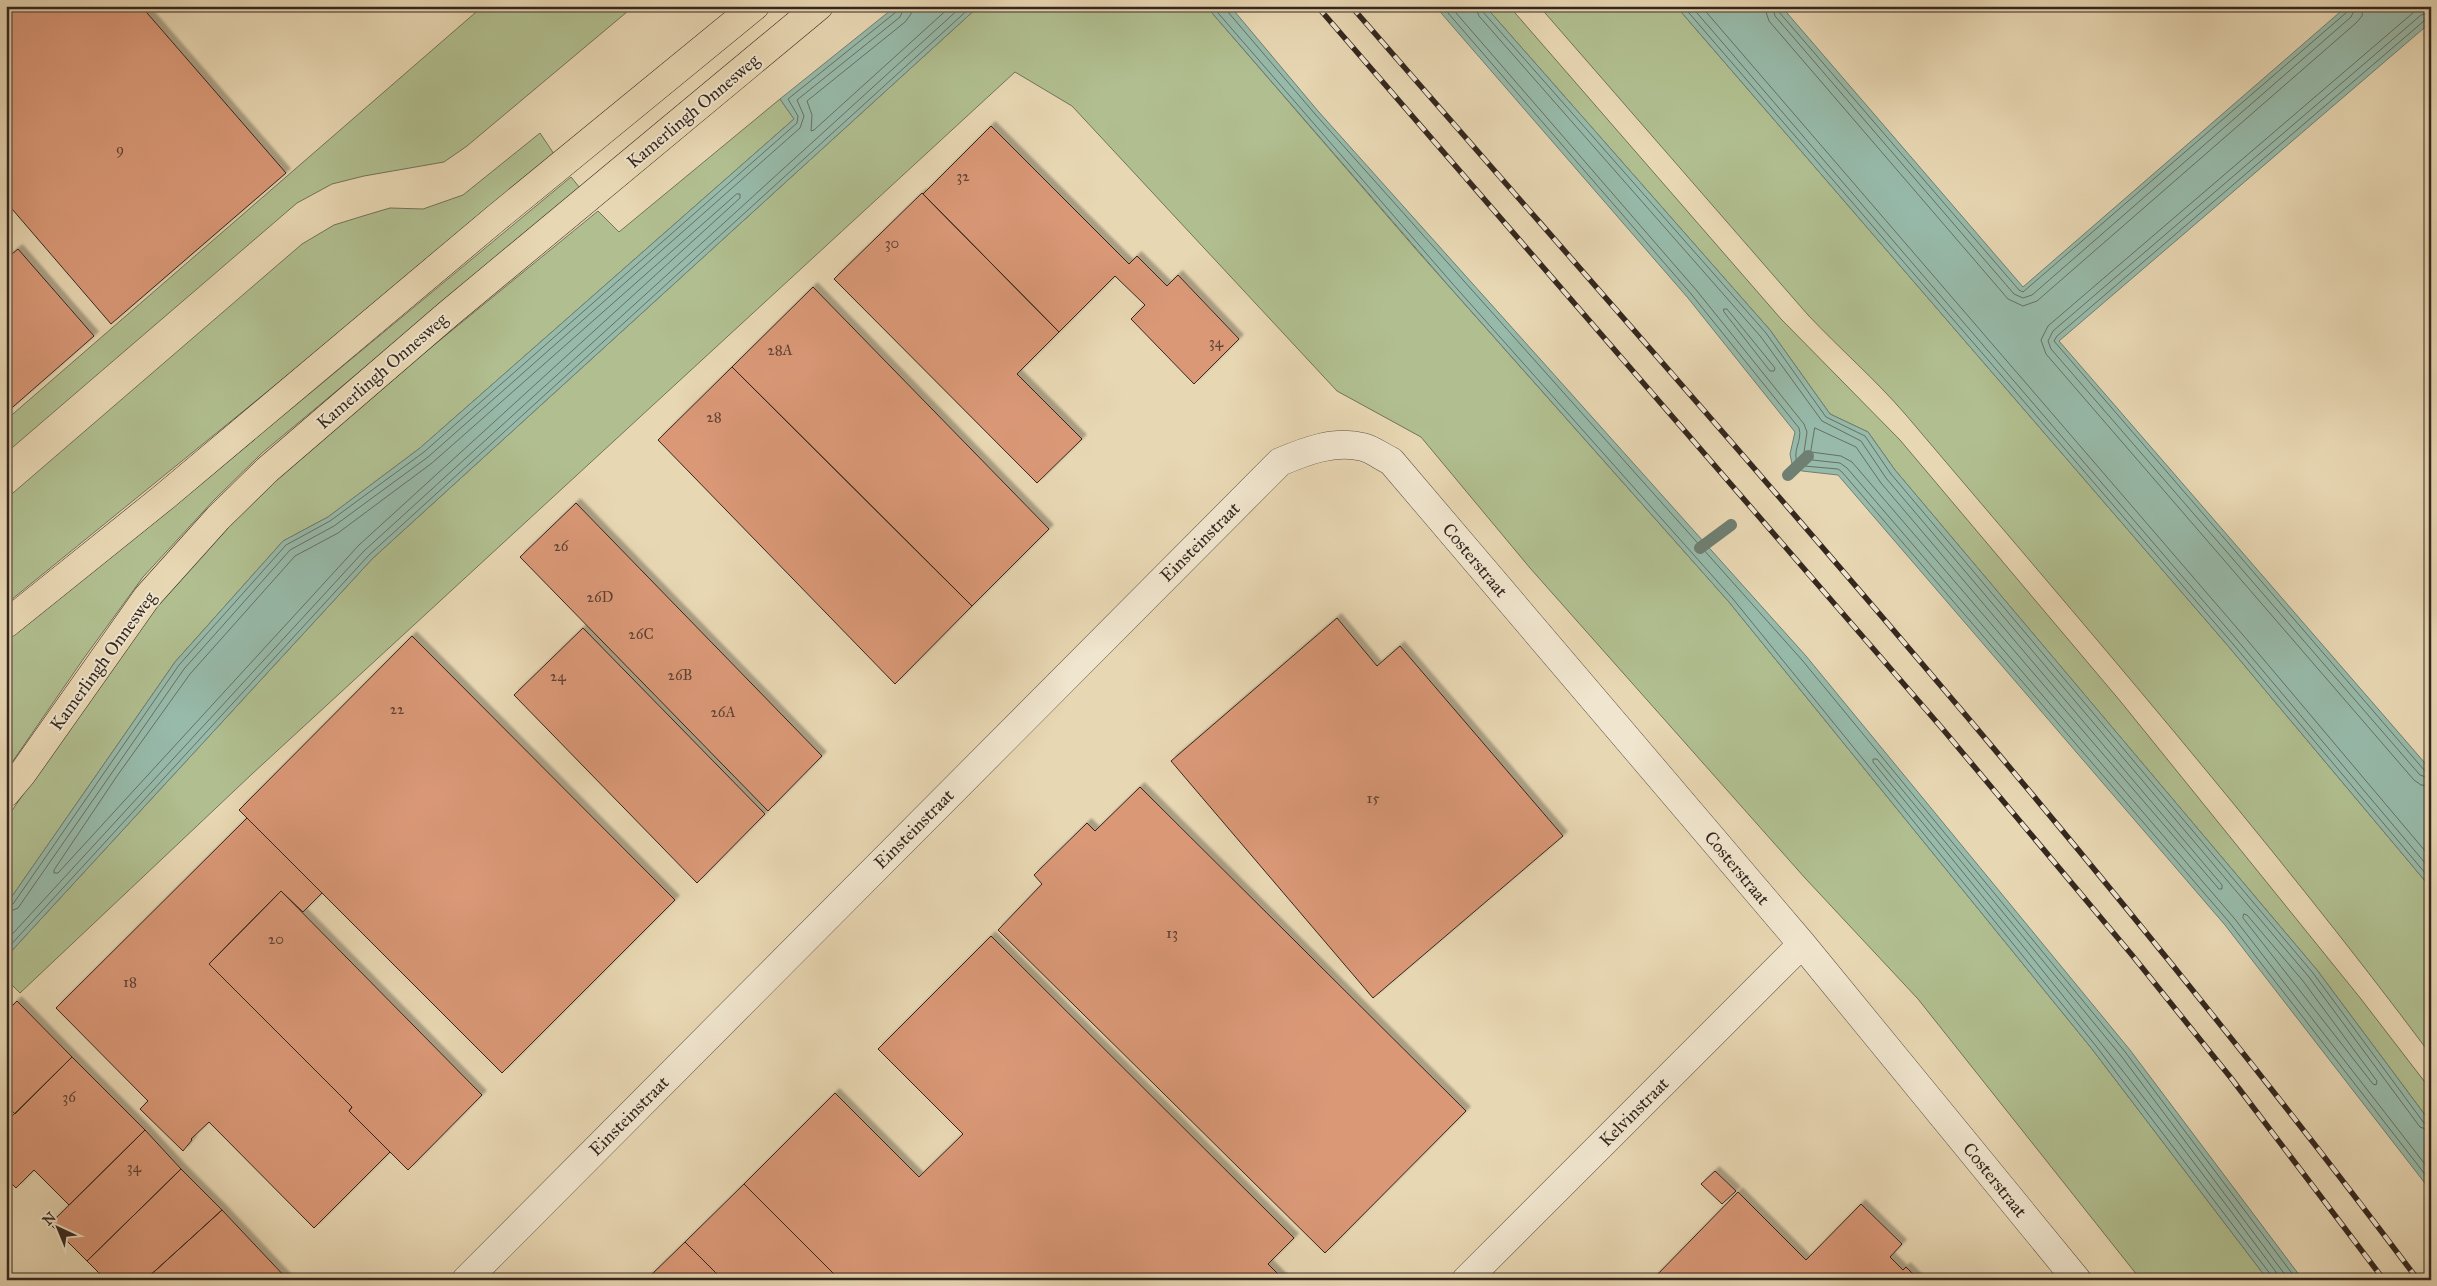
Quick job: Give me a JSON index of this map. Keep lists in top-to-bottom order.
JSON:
{
  "streets": {
    "main road": ["Kamerlingh Onnesweg"],
    "street": ["Einsteinstraat", "Costerstraat", "Kelvinstraat"]
  },
  "crossings": [
    ["Einsteinstraat", "Costerstraat"],
    ["Costerstraat", "Kelvinstraat"]
  ],
  "house_numbers": [
    "9",
    "32",
    "30",
    "34",
    "28A",
    "28",
    "26",
    "26D",
    "26C",
    "26B",
    "24",
    "22",
    "26A",
    "15",
    "13",
    "20",
    "18",
    "36",
    "34"
  ],
  "north": "top left"
}
